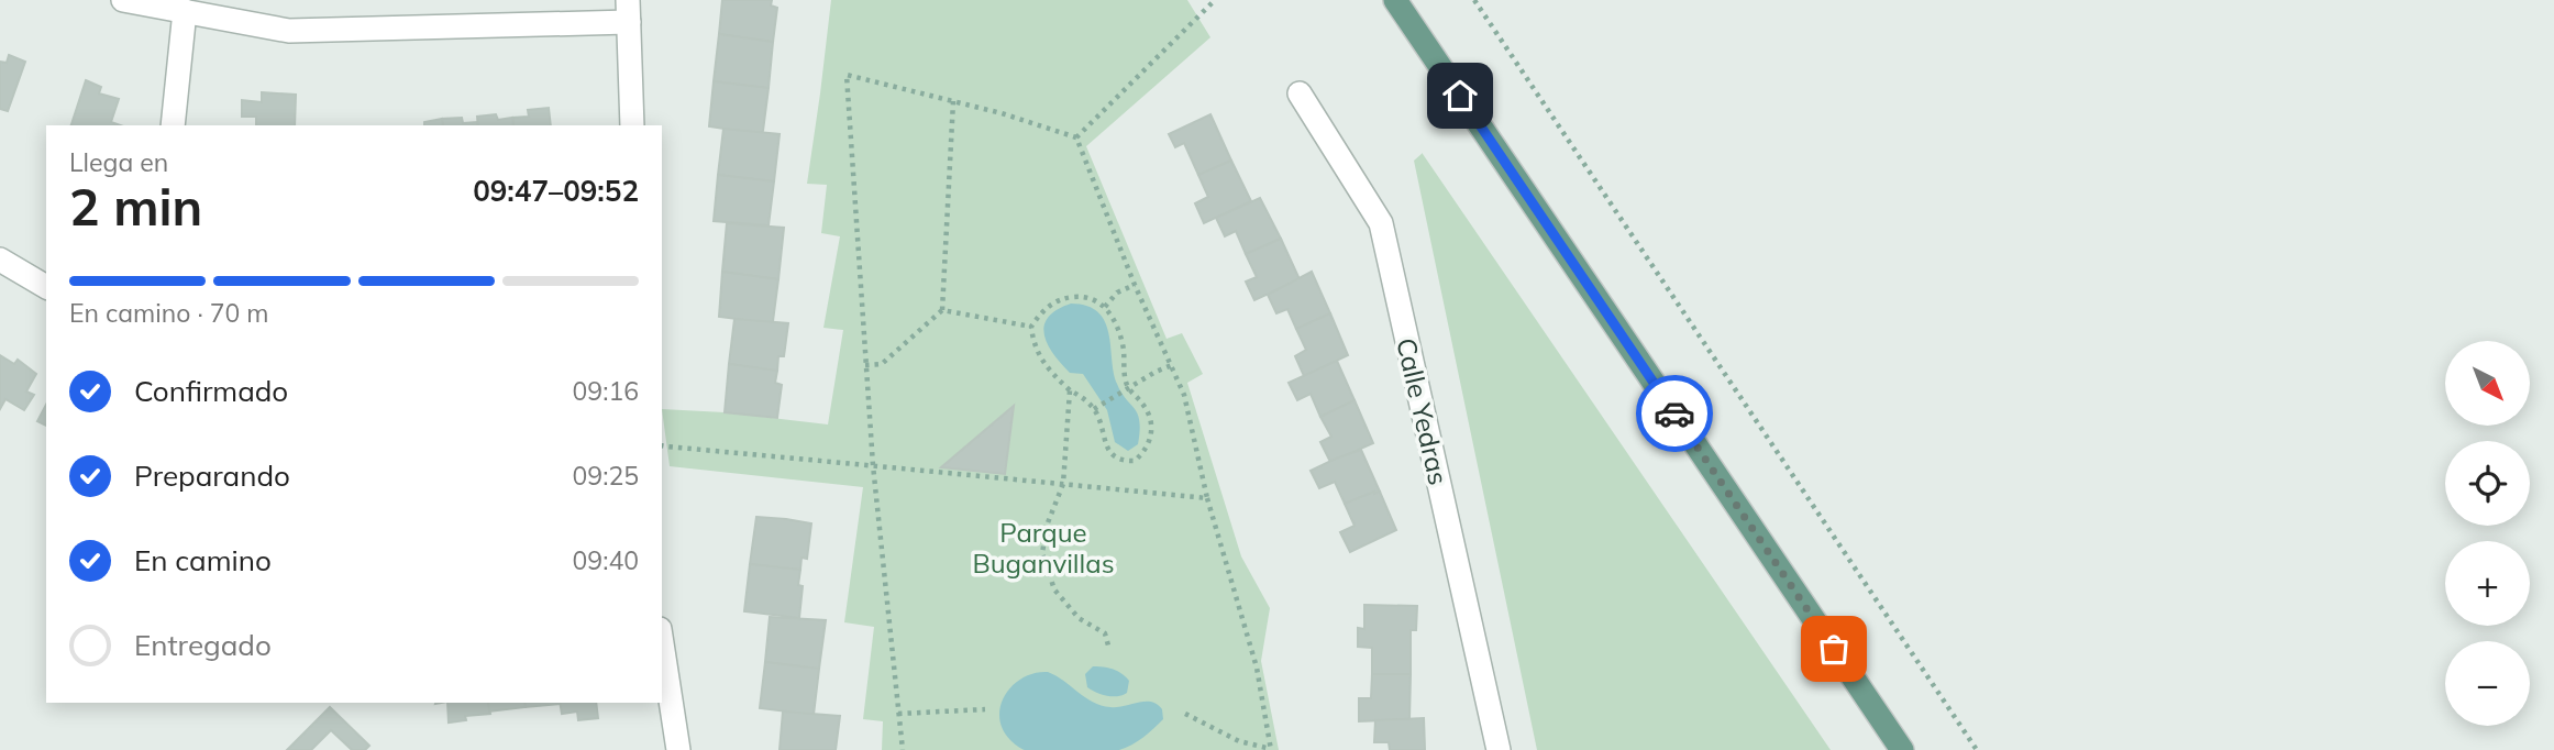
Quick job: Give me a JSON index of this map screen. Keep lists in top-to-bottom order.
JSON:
{
  "streets": {
    "street": ["Calle Yedras"]
  },
  "parks": ["Parque Buganvillas"],
  "north": "bottom right",
  "page": {
    "heading": ["2 min", "Llega en", "09:47–09:52"],
    "bar": "En camino · 70 m",
    "map_buttons": ["+", "−"],
    "list": [
      ["Confirmado", "09:16"],
      ["Preparando", "09:25"],
      ["En camino", "09:40"],
      "Entregado"
    ]
  }
}
